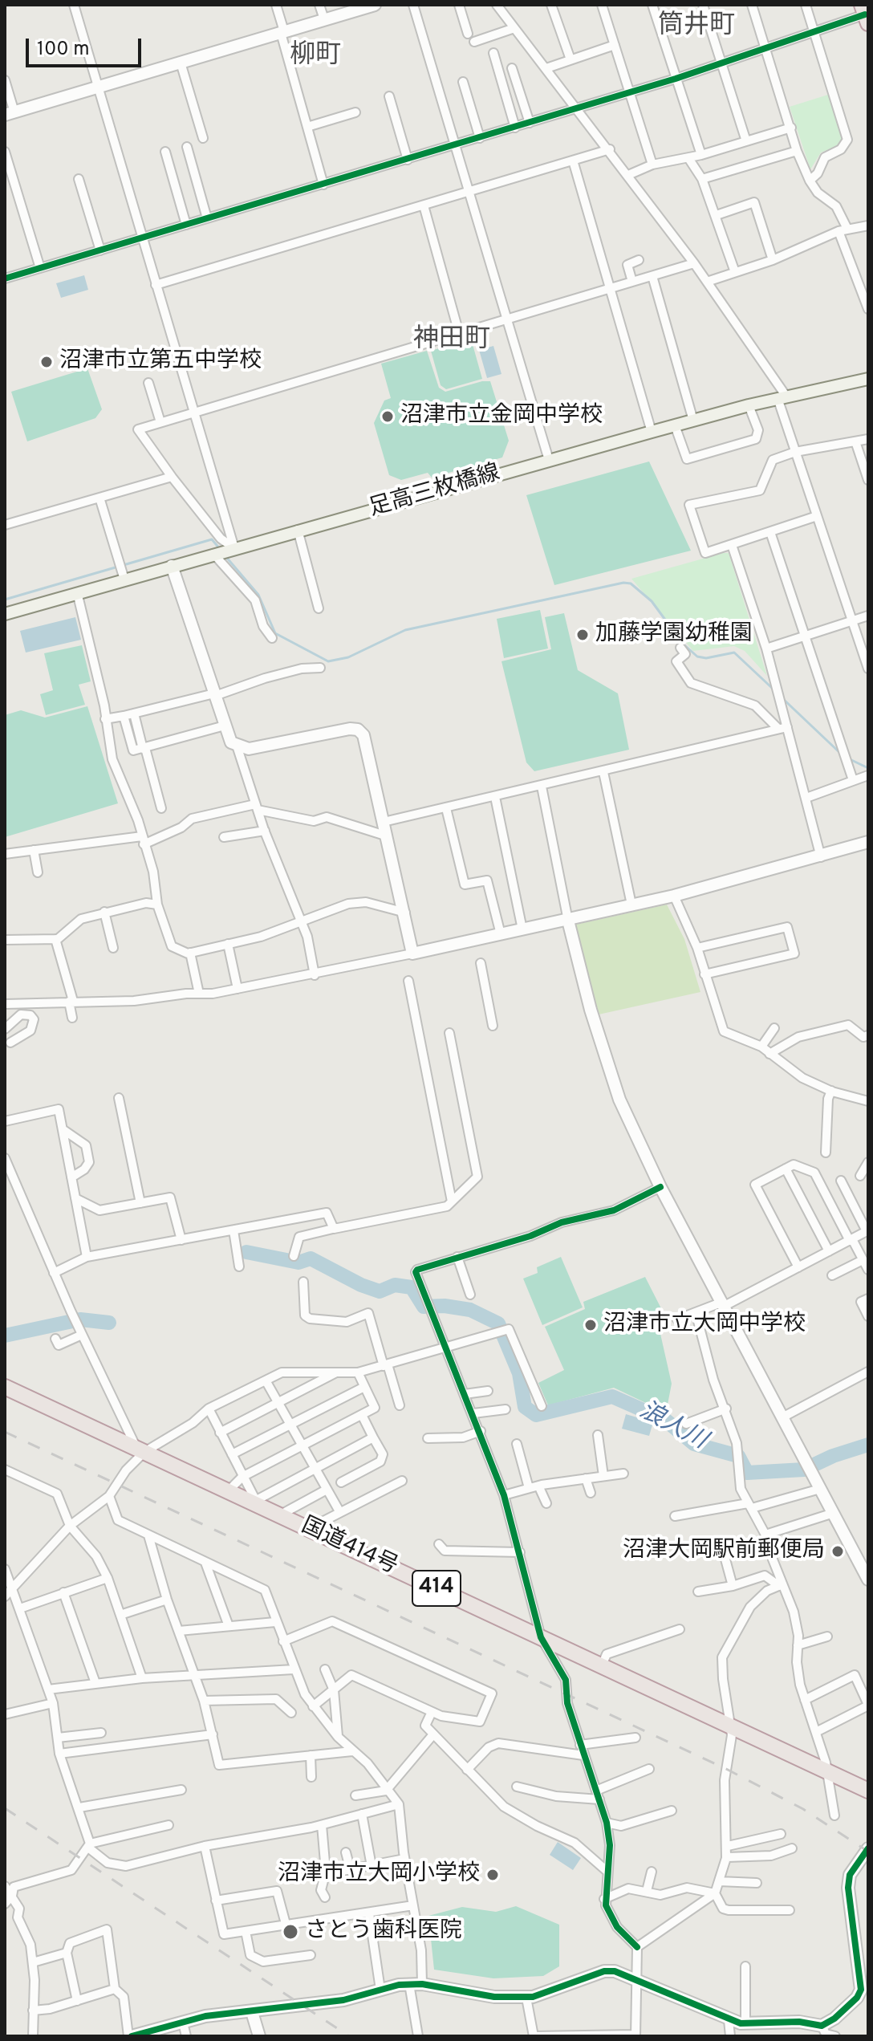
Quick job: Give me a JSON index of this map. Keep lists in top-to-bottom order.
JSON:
{
  "streets": {
    "highway": ["国道414号", "414"],
    "main road": ["足高三枚橋線"]
  },
  "districts": ["筒井町", "柳町", "神田町"],
  "water": ["浪人川"],
  "places": [
    "沼津市立第五中学校",
    "沼津市立金岡中学校",
    "加藤学園幼稚園",
    "沼津市立大岡中学校",
    "沼津大岡駅前郵便局",
    "沼津市立大岡小学校",
    "さとう歯科医院"
  ],
  "scale_bar": "100 m"
}
